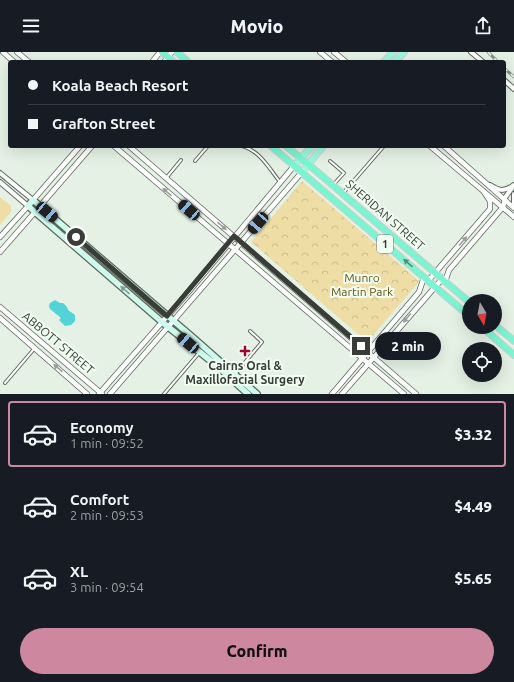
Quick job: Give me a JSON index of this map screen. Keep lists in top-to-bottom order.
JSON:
{
  "streets": {
    "highway": ["SHERIDAN STREET", "1"],
    "street": ["ABBOTT STREET"]
  },
  "parks": ["Munro Martin Park"],
  "places": {
    "health": ["Cairns Oral & Maxillofacial Surgery"]
  },
  "north": "bottom",
  "page": {
    "header": "Movio",
    "banner": ["Koala Beach Resort", "Grafton Street"],
    "bubble": "2 min",
    "list": [
      {
        "name": "Economy",
        "note": "1 min · 09:52",
        "value": "$3.32"
      },
      {
        "name": "Comfort",
        "note": "2 min · 09:53",
        "value": "$4.49"
      },
      {
        "name": "XL",
        "note": "3 min · 09:54",
        "value": "$5.65"
      }
    ],
    "buttons": "Confirm"
  }
}
